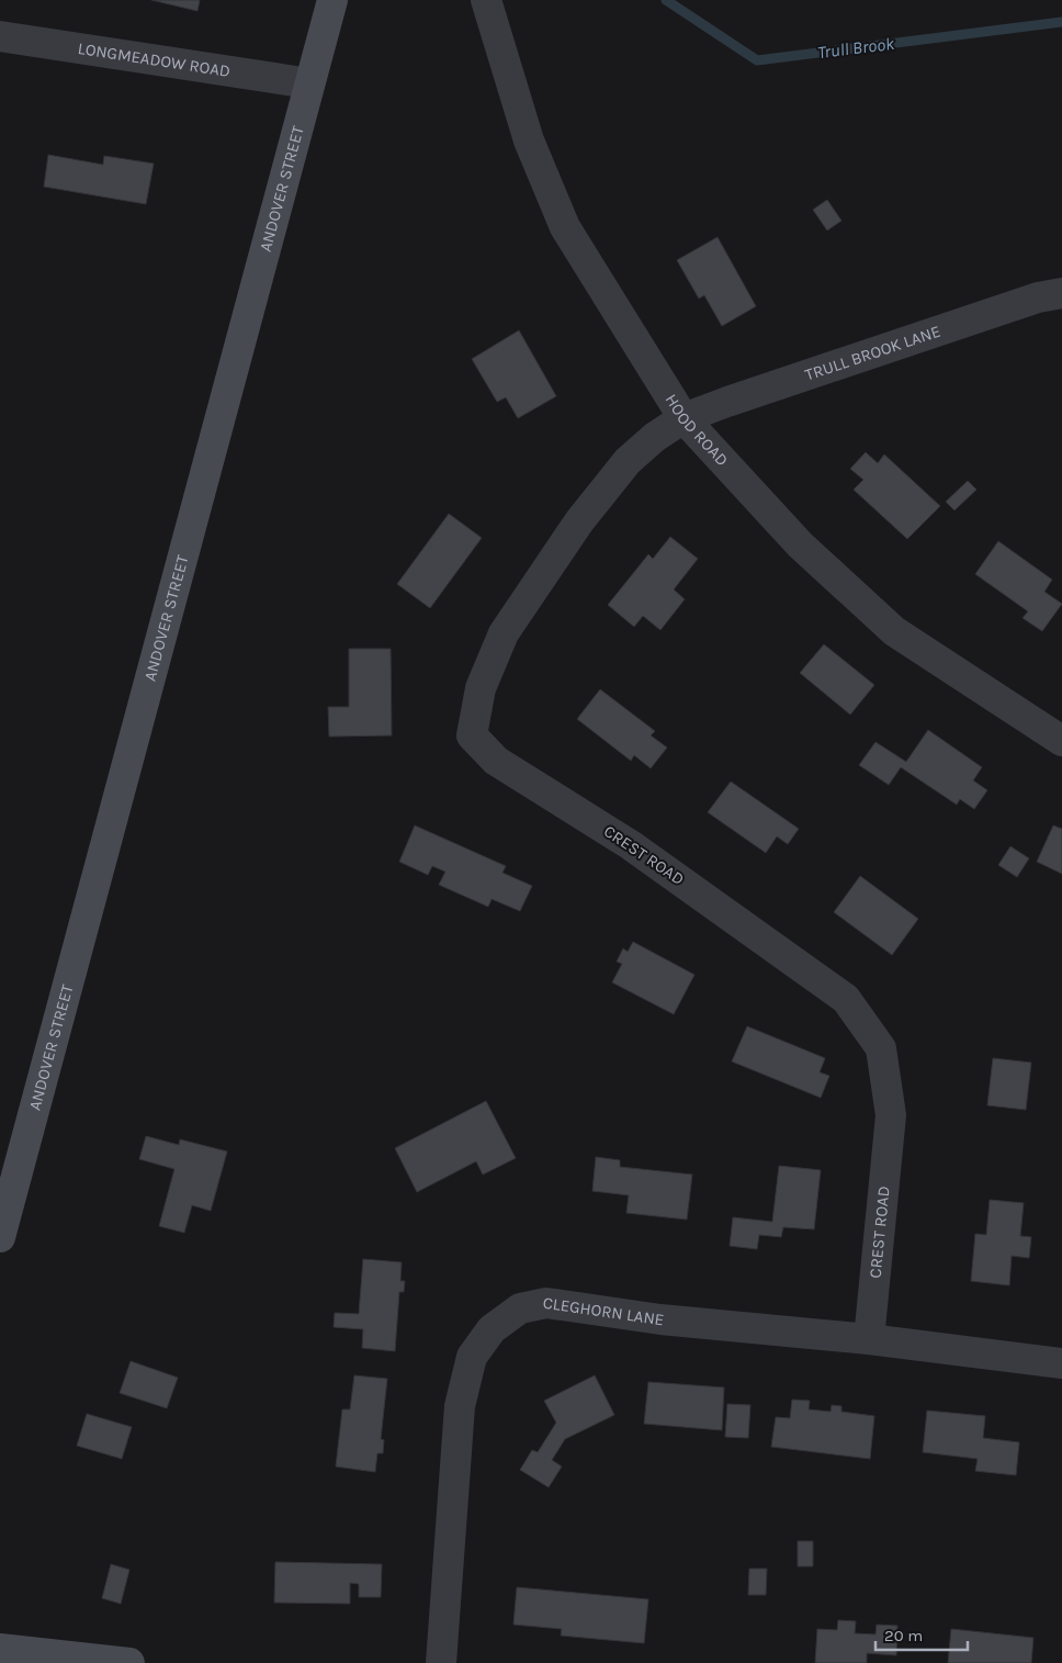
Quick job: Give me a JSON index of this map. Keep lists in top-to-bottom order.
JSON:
{
  "streets": {
    "main road": ["ANDOVER STREET"],
    "street": [
      "LONGMEADOW ROAD",
      "TRULL BROOK LANE",
      "HOOD ROAD",
      "CREST ROAD",
      "CLEGHORN LANE"
    ]
  },
  "crossings": [
    ["LONGMEADOW ROAD", "ANDOVER STREET"],
    ["TRULL BROOK LANE", "HOOD ROAD"],
    ["TRULL BROOK LANE", "CREST ROAD"],
    ["HOOD ROAD", "CREST ROAD"],
    ["CREST ROAD", "CLEGHORN LANE"]
  ],
  "water": ["Trull Brook"],
  "scale_bar": "20 m"
}
